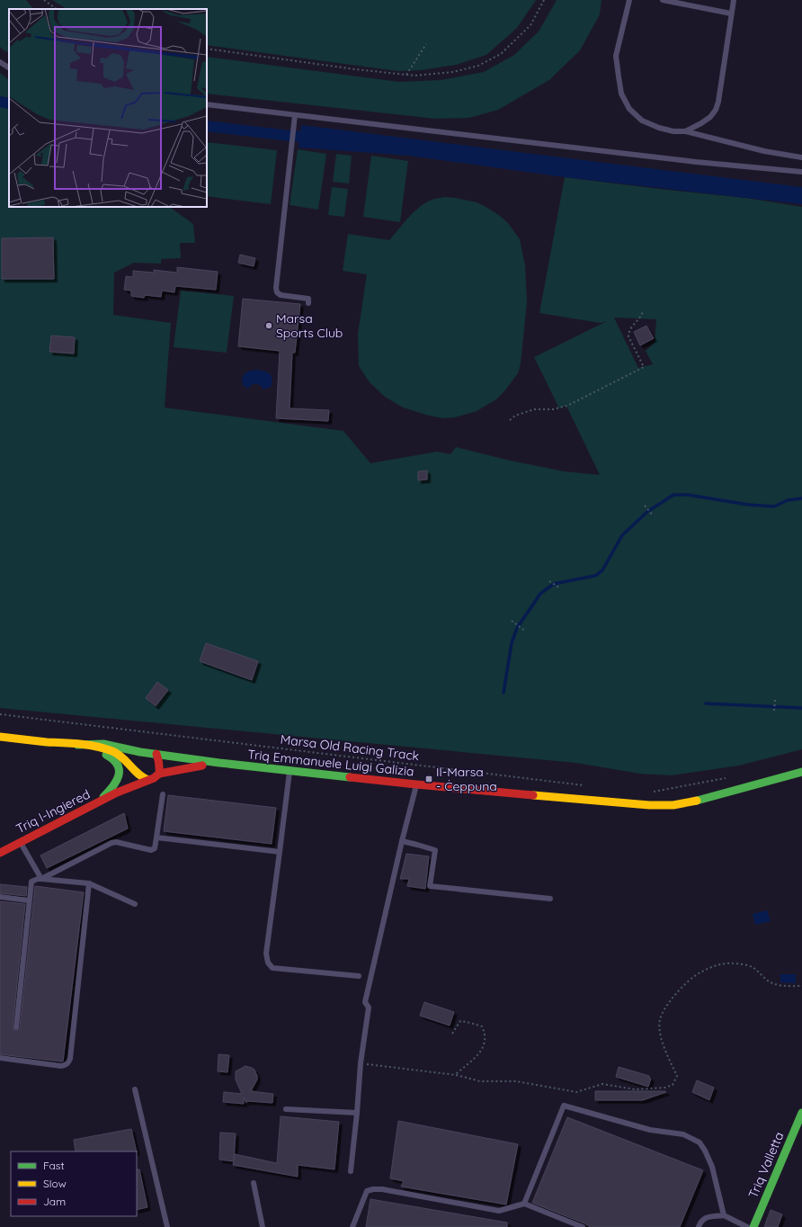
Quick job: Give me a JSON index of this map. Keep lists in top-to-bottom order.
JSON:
{
  "streets": {
    "main road": ["Triq Emmanuele Luigi Galizia", "Triq l-Ingiered", "Triq Valletta"],
    "path": ["Marsa Old Racing Track"]
  },
  "crossings": [
    ["Triq Emmanuele Luigi Galizia", "Triq l-Ingiered"]
  ],
  "places": {
    "other": ["Marsa Sports Club"],
    "transit": ["Il-Marsa - Ċeppuna"]
  },
  "legend": ["Fast", "Slow", "Jam"]
}
